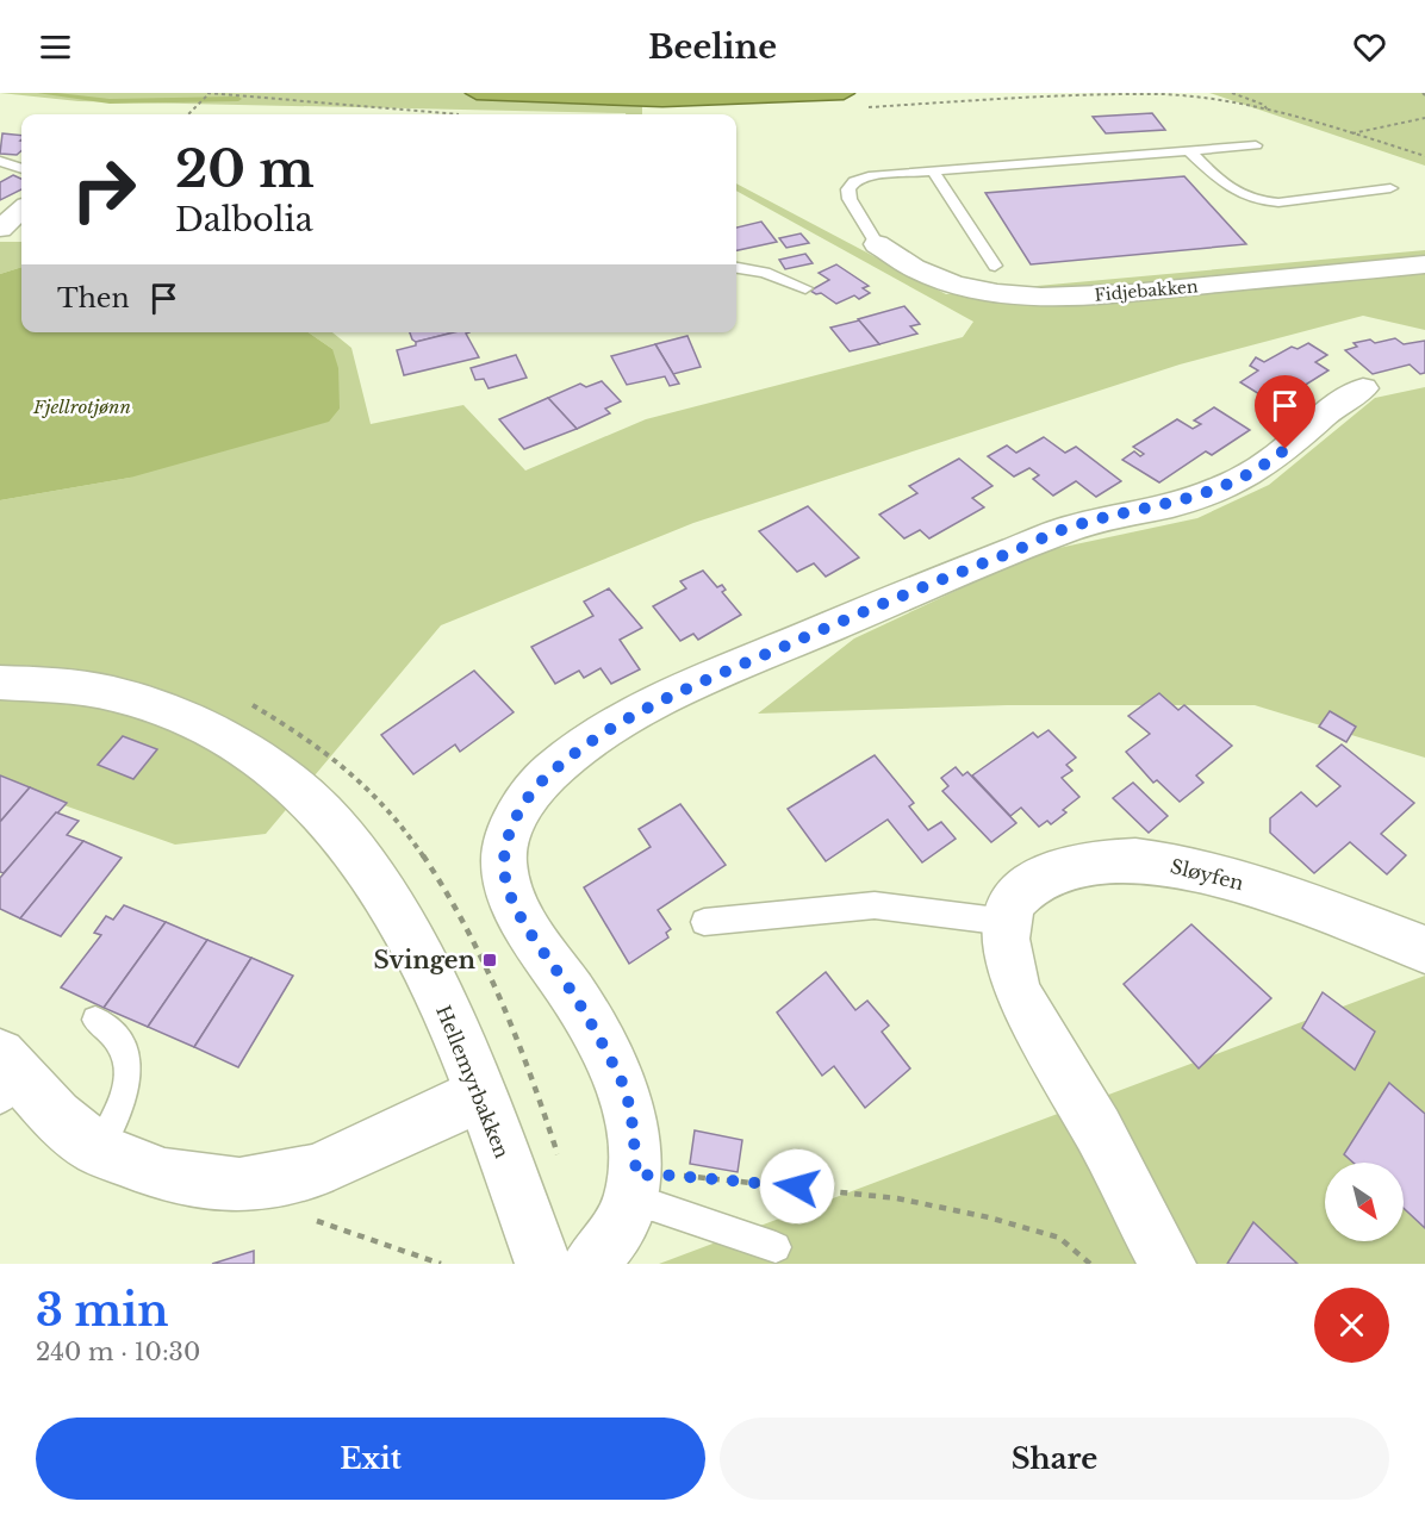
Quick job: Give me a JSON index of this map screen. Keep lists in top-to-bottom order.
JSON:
{
  "streets": {
    "street": ["Fidjebakken", "Sløyfen", "Hellemyrbakken"]
  },
  "water": ["Fjellrotjønn"],
  "places": {
    "transit": ["Svingen"]
  },
  "north": "bottom right",
  "page": {
    "header": "Beeline",
    "turn": ["20 m", "Dalbolia"],
    "then": "Then",
    "heading": ["3 min", "240 m · 10:30"],
    "buttons": ["Exit", "Share"]
  }
}
